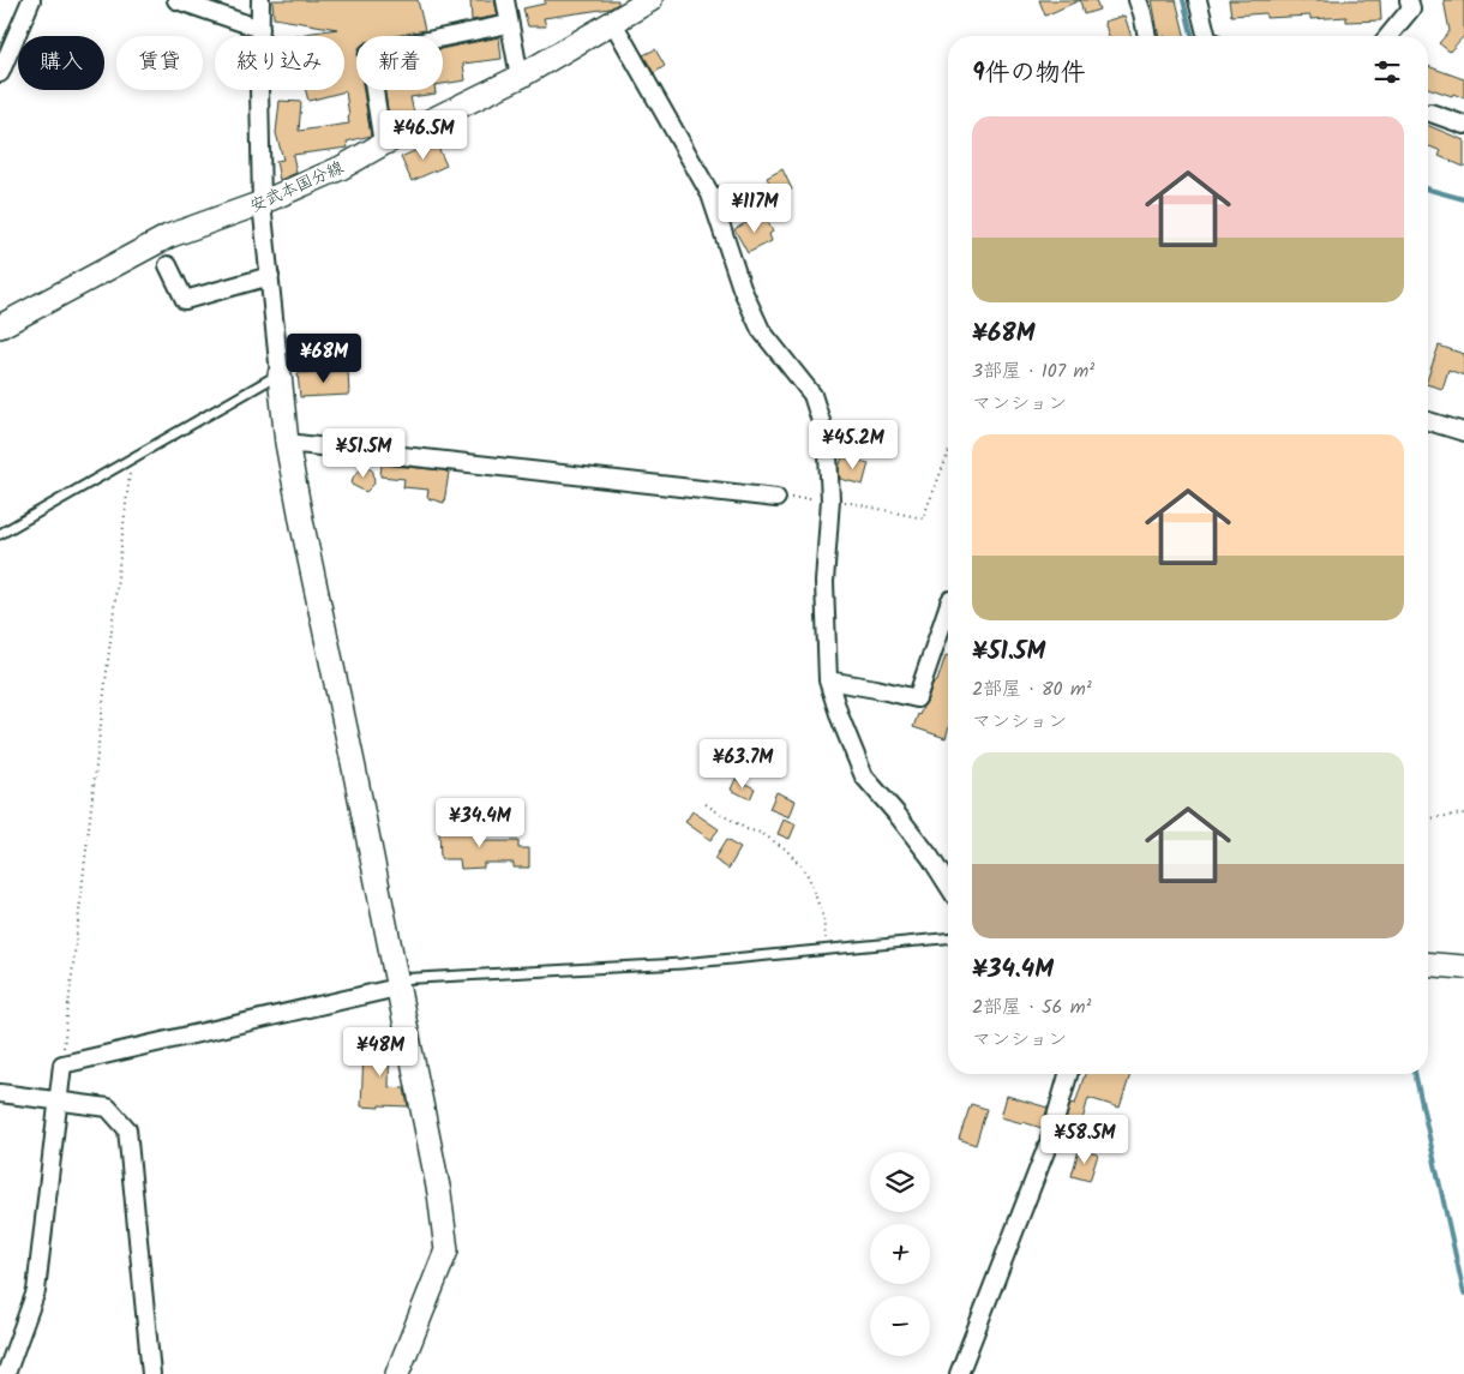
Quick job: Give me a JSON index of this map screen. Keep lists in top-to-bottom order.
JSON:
{
  "streets": {
    "street": ["安武本国分線"]
  },
  "page": {
    "chip": [
      "購入",
      "賃貸",
      "絞り込み",
      "新着"
    ],
    "heading": "9件の物件",
    "list": [
      {
        "name": "¥68M",
        "note": "3部屋 · 107 m² · マンション"
      },
      {
        "name": "¥51.5M",
        "note": "2部屋 · 80 m² · マンション"
      },
      {
        "name": "¥34.4M",
        "note": "2部屋 · 56 m² · マンション"
      }
    ],
    "price": [
      "¥46.5M",
      "¥117M",
      "¥68M",
      "¥45.2M",
      "¥51.5M",
      "¥63.7M",
      "¥34.4M",
      "¥48M",
      "¥58.5M"
    ],
    "map_buttons": ["+", "−"]
  }
}
